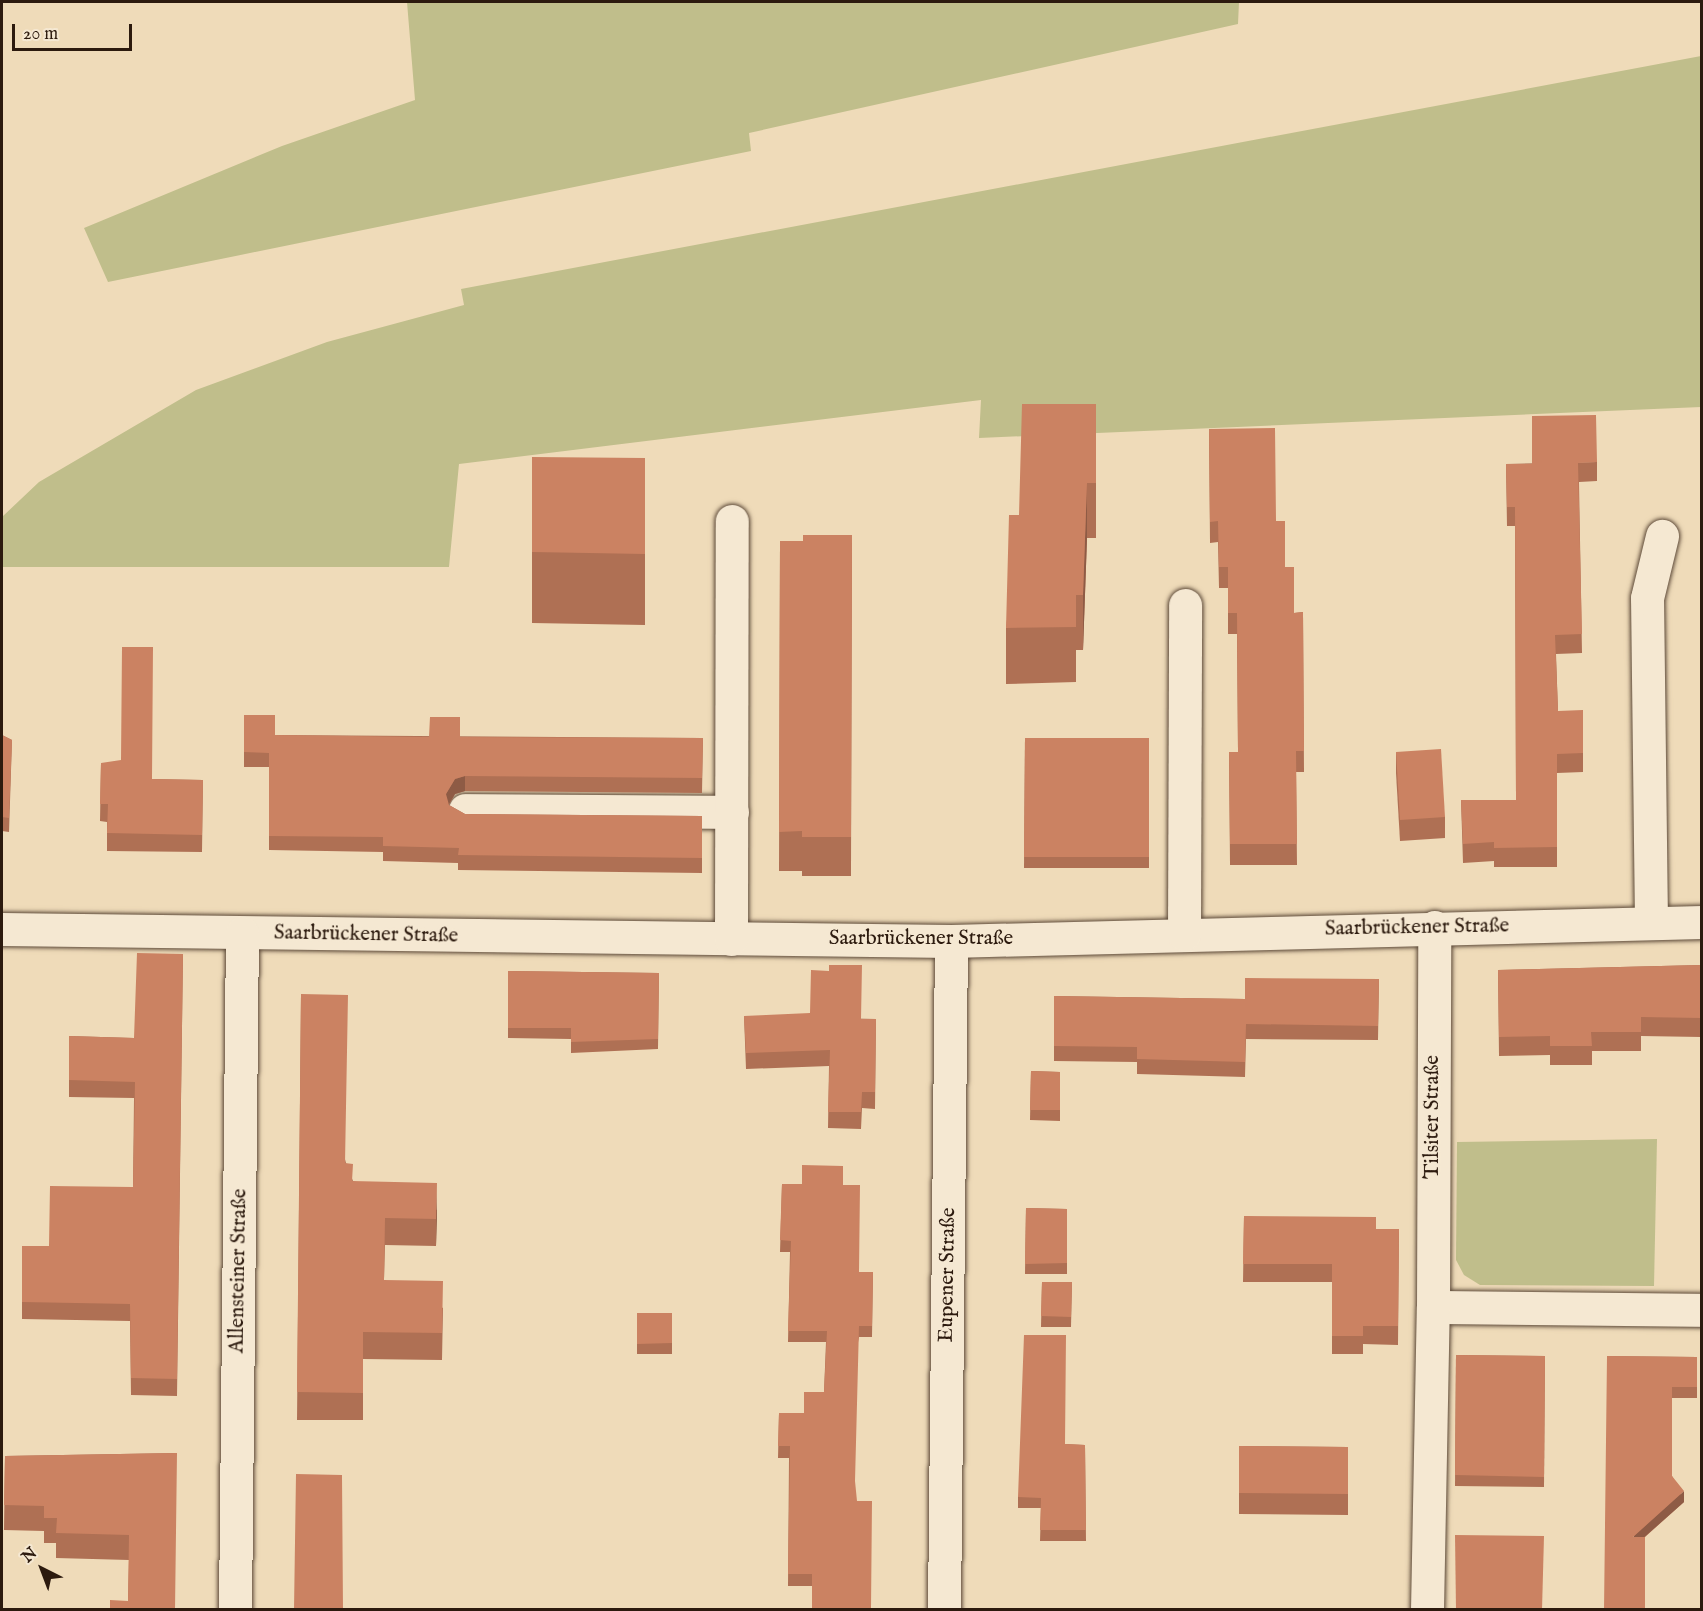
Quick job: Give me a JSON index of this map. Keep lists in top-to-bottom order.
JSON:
{
  "streets": {
    "street": [
      "Saarbrückener Straße",
      "Tilsiter Straße",
      "Allensteiner Straße",
      "Eupener Straße"
    ]
  },
  "crossings": [
    ["Saarbrückener Straße", "Tilsiter Straße"],
    ["Saarbrückener Straße", "Allensteiner Straße"],
    ["Saarbrückener Straße", "Eupener Straße"]
  ],
  "scale_bar": "20 m",
  "north": "top left"
}
